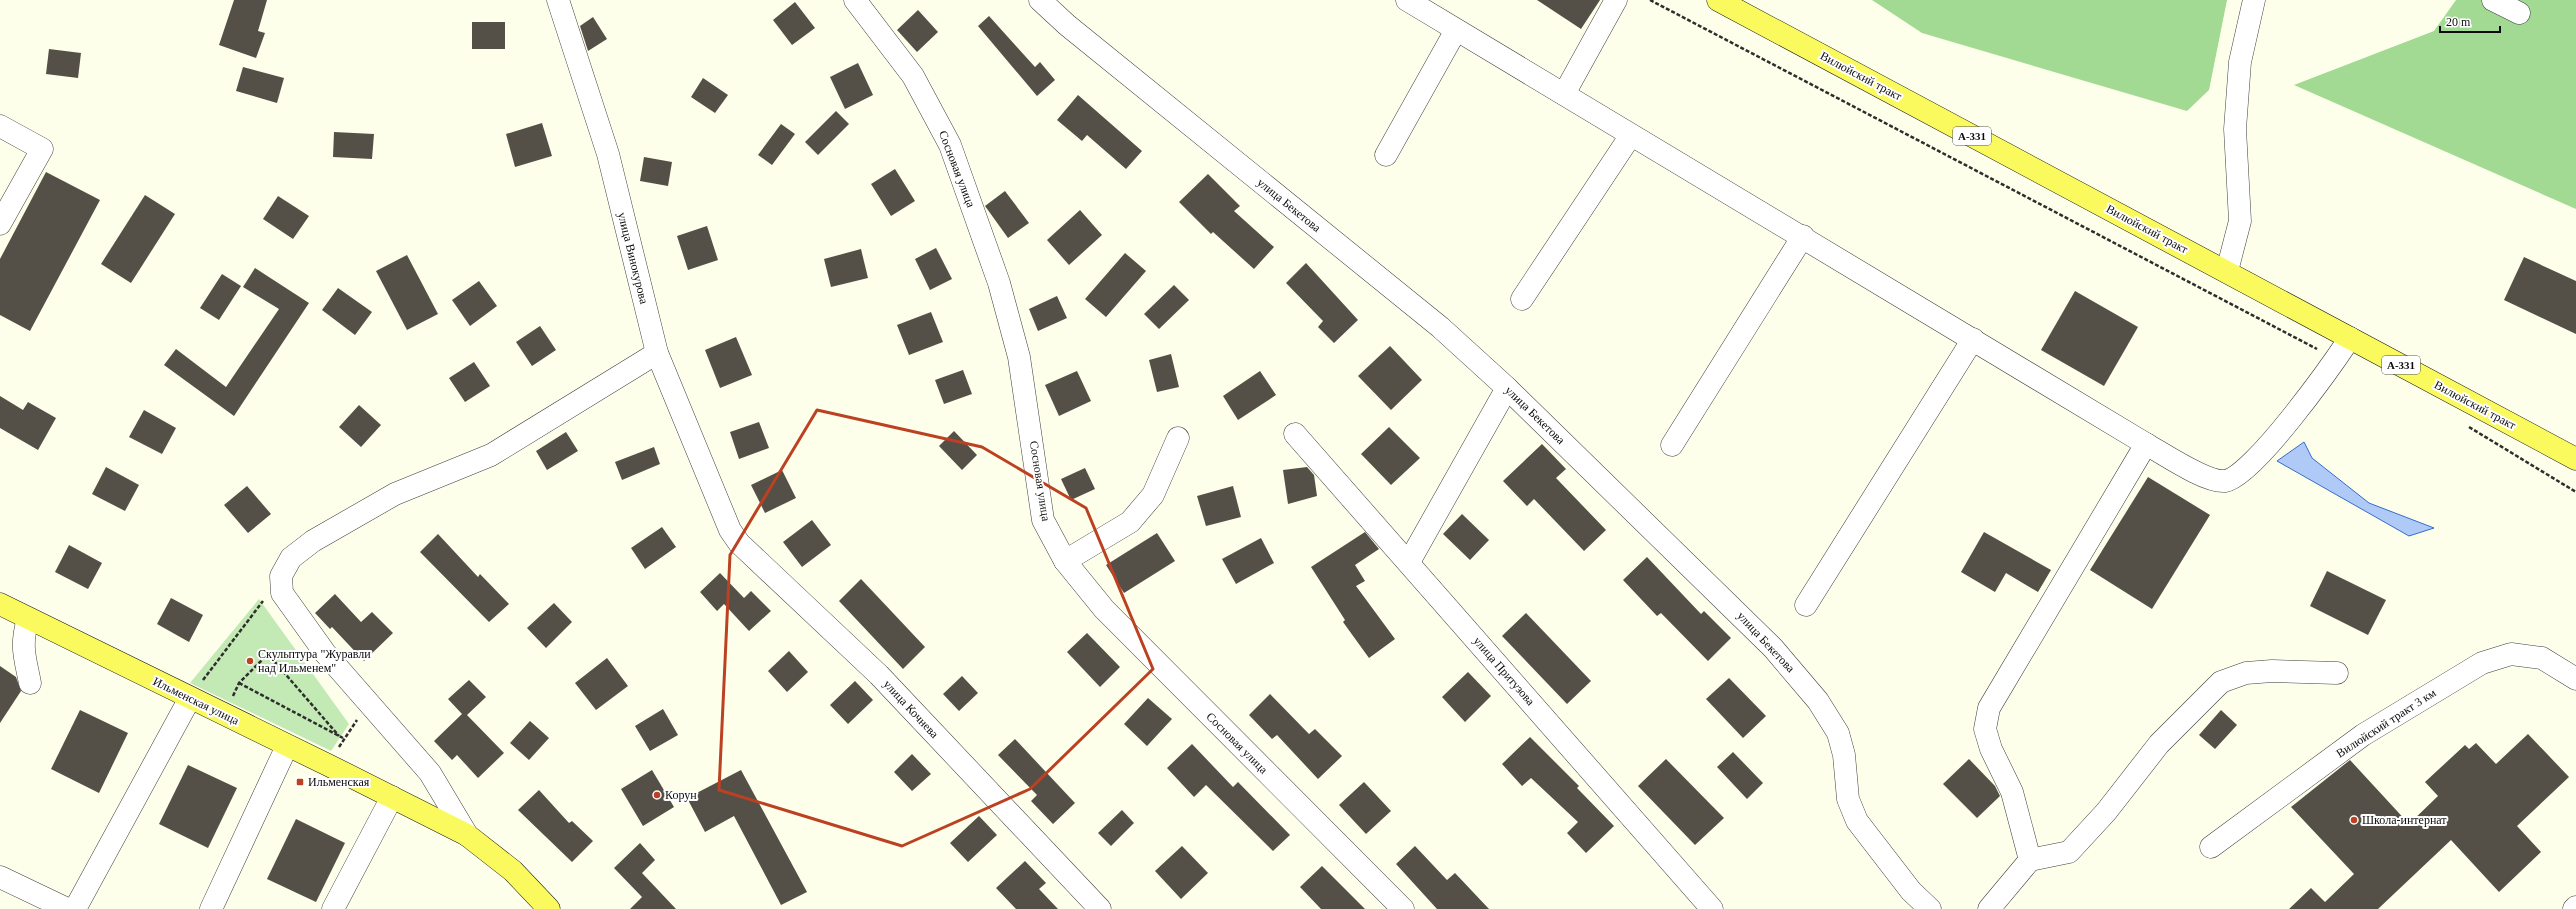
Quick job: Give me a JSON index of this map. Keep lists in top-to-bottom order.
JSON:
{
  "streets": {
    "main road": ["Вилюйский тракт", "А-331", "Ильменская улица"],
    "street": [
      "Сосновая улица",
      "улица Бекетова",
      "улица Винокурова",
      "улица Притузова",
      "улица Кочнева",
      "Вилюйский тракт 3 км"
    ]
  },
  "crossings": [
    ["улица Винокурова", "улица Кочнева"]
  ],
  "places": {
    "other": ["Скульптура \"Журавли над Ильменем\"", "Корун", "Школа-интернат"],
    "transit": ["Ильменская"]
  },
  "scale_bar": "20 m"
}
